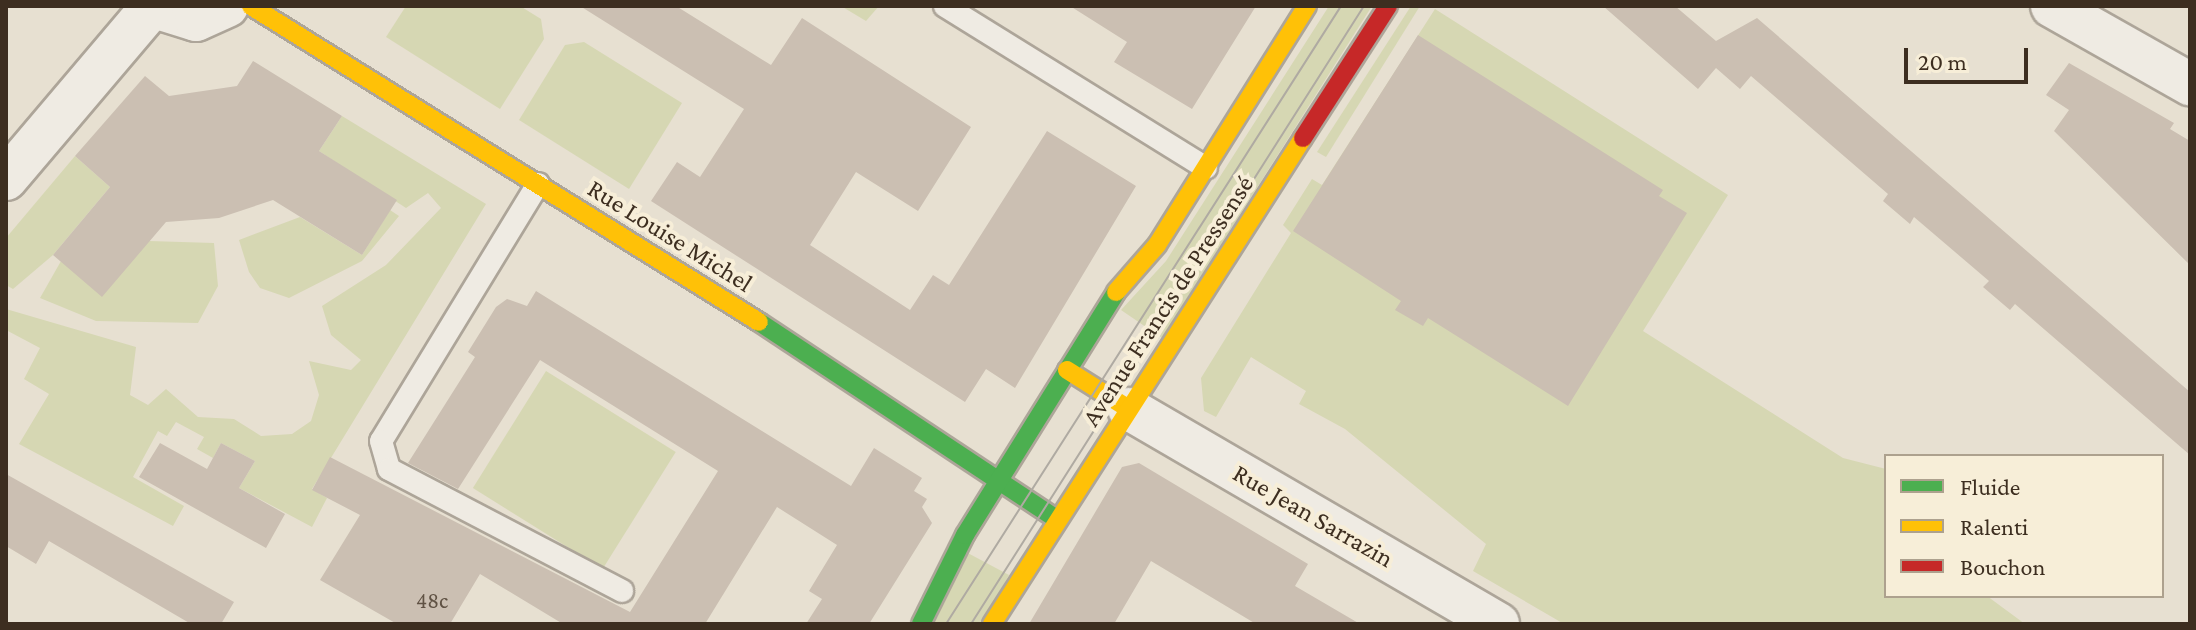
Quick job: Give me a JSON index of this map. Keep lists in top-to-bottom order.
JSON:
{
  "streets": {
    "street": ["Rue Louise Michel", "Avenue Francis de Pressensé", "Rue Jean Sarrazin"]
  },
  "crossings": [
    ["Rue Louise Michel", "Avenue Francis de Pressensé"],
    ["Avenue Francis de Pressensé", "Rue Jean Sarrazin"]
  ],
  "house_numbers": ["48c"],
  "legend": ["Fluide", "Ralenti", "Bouchon"],
  "scale_bar": "20 m"
}
